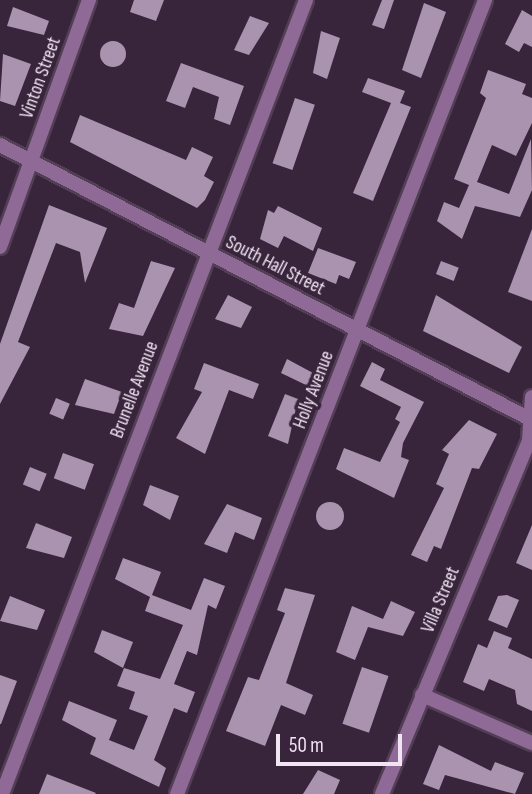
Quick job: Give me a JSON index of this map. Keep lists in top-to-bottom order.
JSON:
{
  "streets": {
    "street": [
      "Vinton Street",
      "South Hall Street",
      "Brunelle Avenue",
      "Holly Avenue",
      "Villa Street"
    ]
  },
  "crossings": [
    ["Vinton Street", "South Hall Street"],
    ["South Hall Street", "Brunelle Avenue"],
    ["South Hall Street", "Holly Avenue"],
    ["South Hall Street", "Villa Street"]
  ],
  "scale_bar": "50 m"
}
